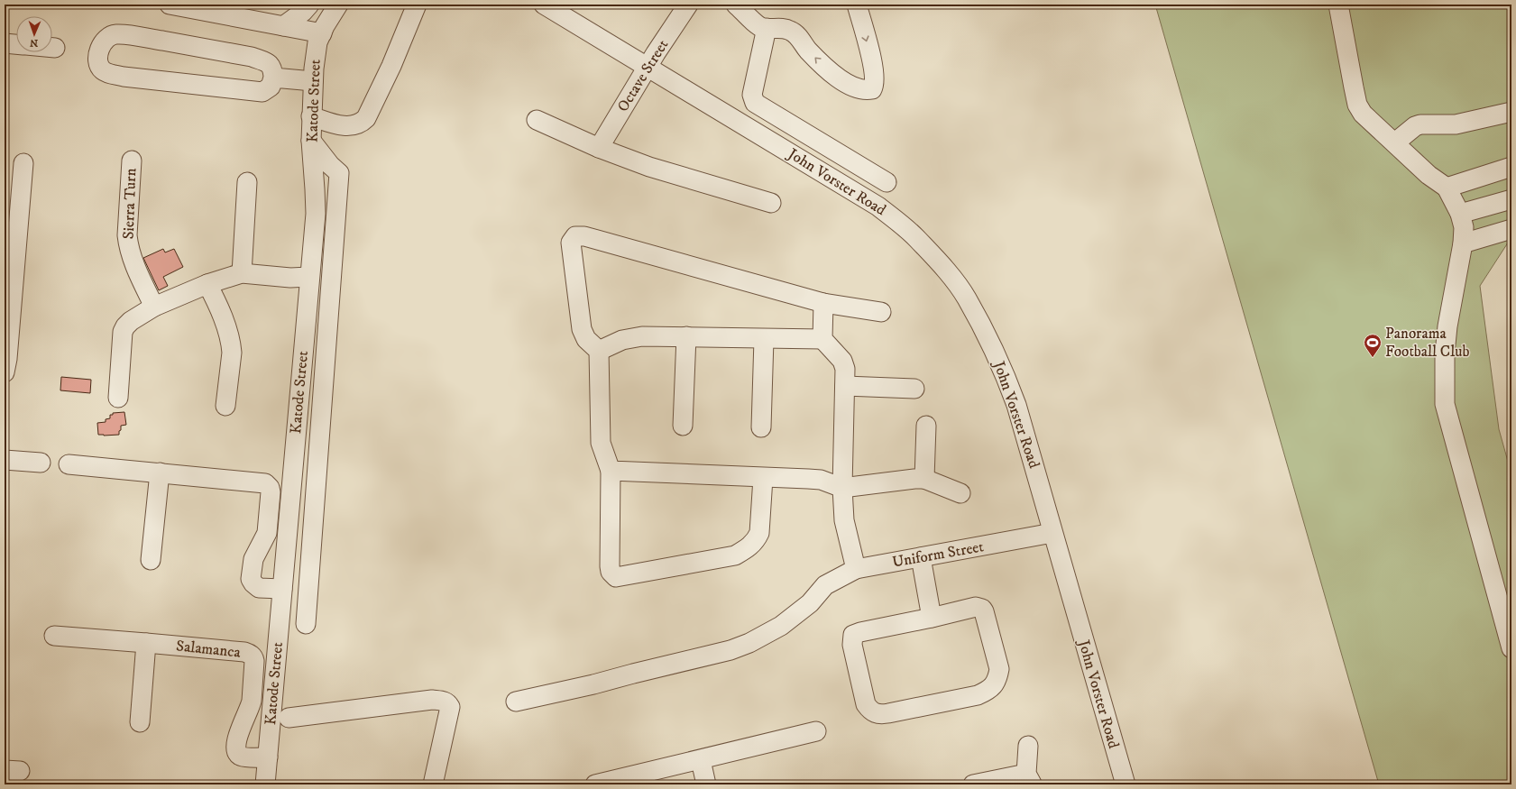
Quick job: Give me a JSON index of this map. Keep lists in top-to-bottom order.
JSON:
{
  "streets": {
    "street": [
      "Octave Street",
      "Katode Street",
      "John Vorster Road",
      "Sierra Turn",
      "Uniform Street",
      "Salamanca"
    ]
  },
  "crossings": [
    ["Octave Street", "John Vorster Road"],
    ["Katode Street", "Salamanca"],
    ["John Vorster Road", "Uniform Street"]
  ],
  "places": {
    "sports": ["Panorama Football Club"]
  },
  "north": "bottom"
}
